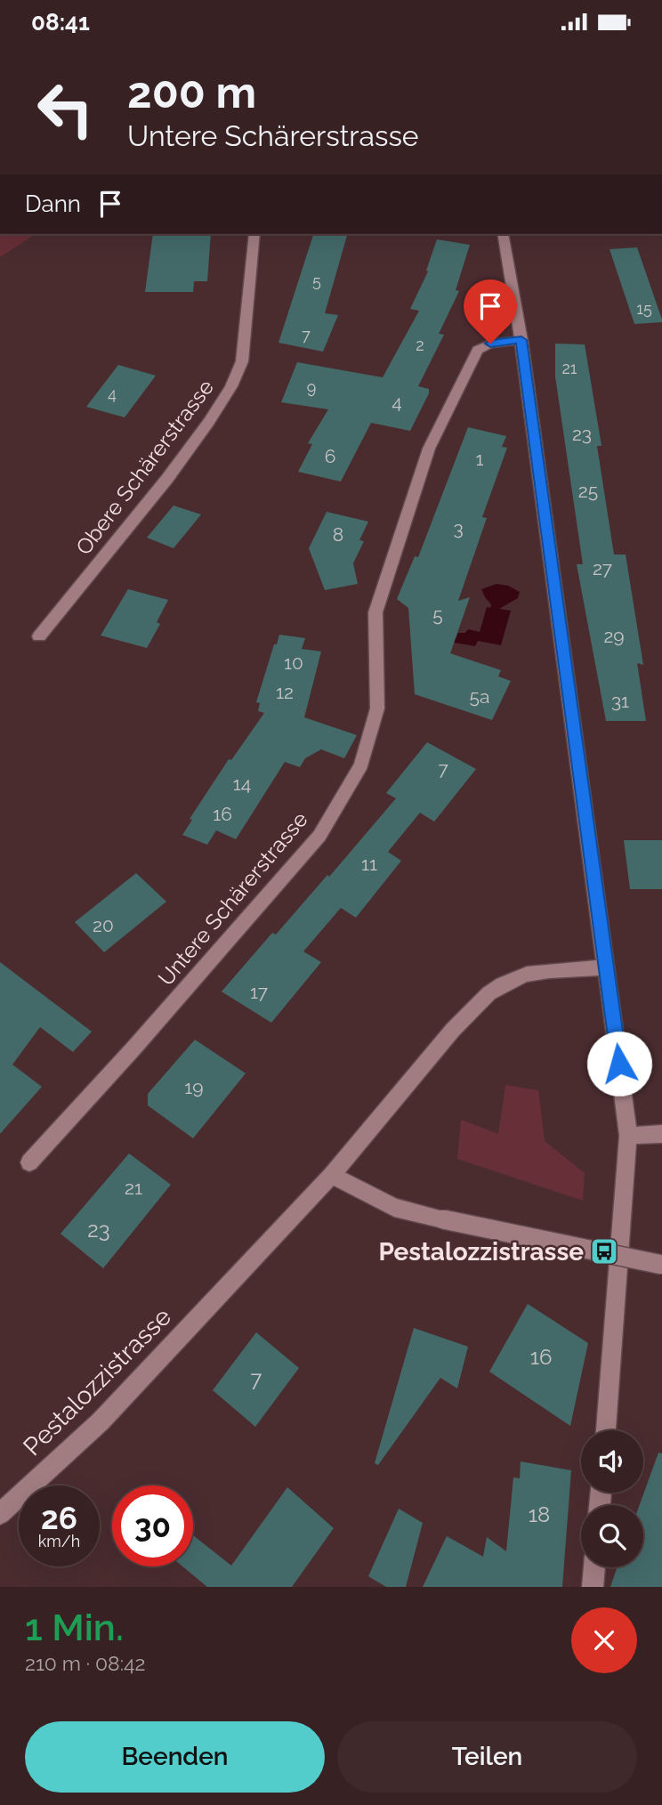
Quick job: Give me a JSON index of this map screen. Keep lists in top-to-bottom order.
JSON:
{
  "streets": {
    "street": ["Obere Schärerstrasse", "Untere Schärerstrasse", "Pestalozzistrasse"]
  },
  "places": {
    "bus stop": ["Pestalozzistrasse"]
  },
  "house_numbers": [
    "5",
    "15",
    "7",
    "2",
    "21",
    "9",
    "4",
    "4",
    "23",
    "6",
    "1",
    "25",
    "3",
    "8",
    "27",
    "5",
    "29",
    "10",
    "12",
    "5a",
    "31",
    "7",
    "14",
    "16",
    "11",
    "20",
    "17",
    "19",
    "21",
    "23",
    "16",
    "7",
    "18"
  ],
  "page": {
    "status": "08:41",
    "turn": ["200 m", "Untere Schärerstrasse"],
    "then": "Dann",
    "speed": "26 km/h",
    "limit": "30",
    "heading": ["1 Min.", "210 m · 08:42"],
    "buttons": ["Beenden", "Teilen"]
  }
}
